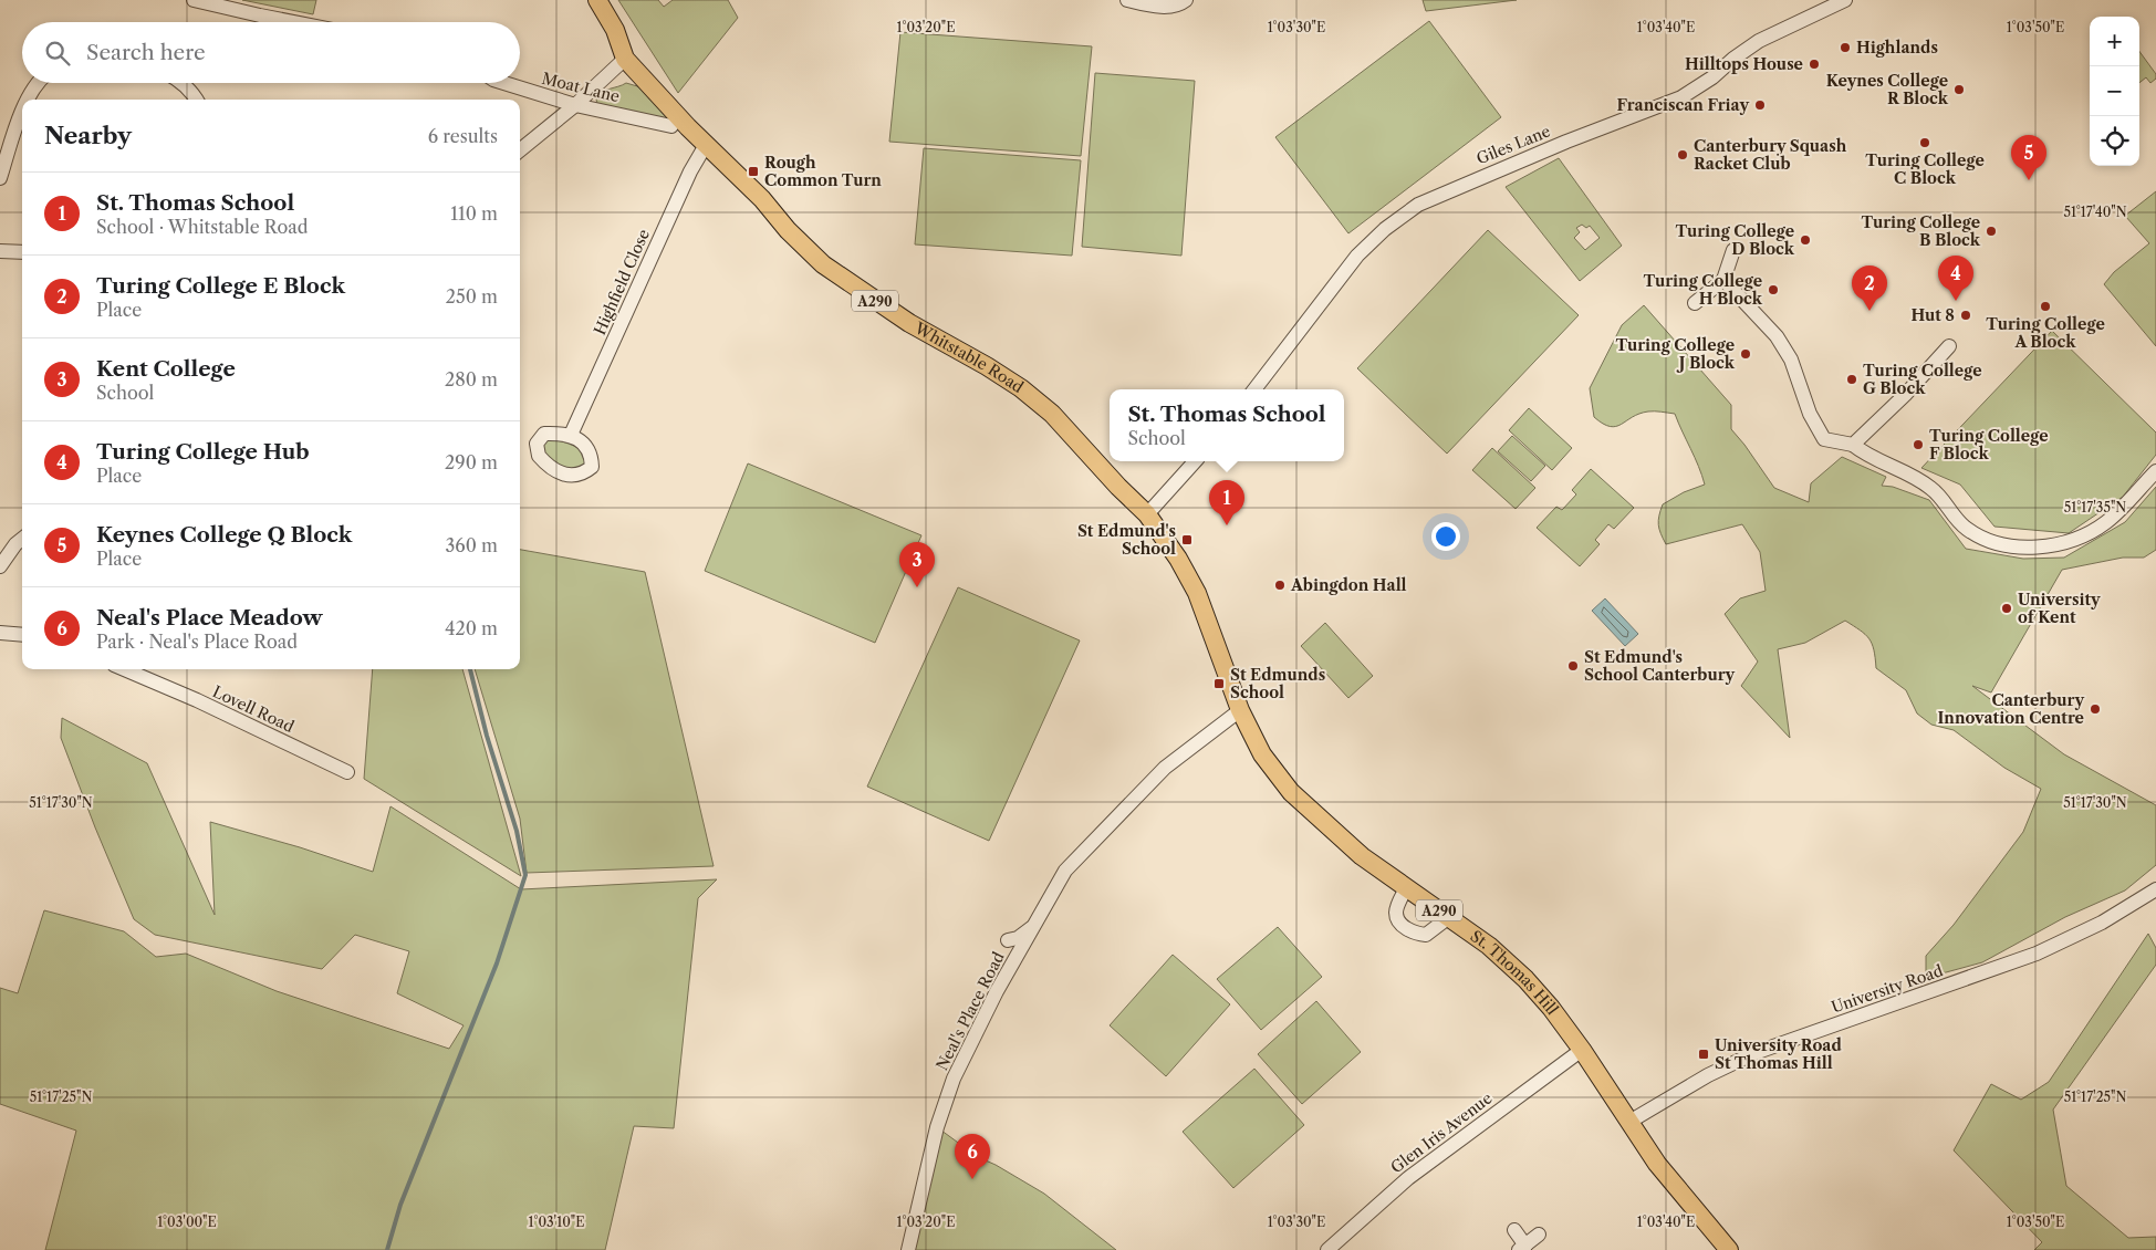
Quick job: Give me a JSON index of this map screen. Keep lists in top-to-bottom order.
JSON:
{
  "streets": {
    "main road": ["A290", "Whitstable Road", "St. Thomas Hill"],
    "street": [
      "Moat Lane",
      "Giles Lane",
      "Highfield Close",
      "Lovell Road",
      "University Road",
      "Neal's Place Road",
      "Glen Iris Avenue"
    ]
  },
  "crossings": [
    ["Highfield Close", "Whitstable Road"],
    ["Whitstable Road", "St. Thomas Hill"],
    ["Whitstable Road", "Neal's Place Road"],
    ["St. Thomas Hill", "University Road"],
    ["St. Thomas Hill", "Neal's Place Road"],
    ["St. Thomas Hill", "Glen Iris Avenue"]
  ],
  "places": {
    "other": [
      "Highlands",
      "Hilltops House",
      "Keynes College R Block",
      "Franciscan Friay",
      "Turing College C Block",
      "Canterbury Squash Racket Club",
      "Turing College B Block",
      "Turing College D Block",
      "Turing College H Block",
      "Turing College A Block",
      "Hut 8",
      "Turing College J Block",
      "Turing College G Block",
      "Turing College F Block",
      "Abingdon Hall",
      "University of Kent",
      "St Edmund's School Canterbury",
      "Canterbury Innovation Centre"
    ],
    "transit": [
      "Rough Common Turn",
      "St Edmund's School",
      "St Edmunds School",
      "University Road St Thomas Hill"
    ]
  },
  "page": {
    "map_buttons": ["+", "−"],
    "search": "Search here",
    "heading": ["Nearby", "6 results"],
    "pins": [
      "5",
      "4",
      "2",
      "1",
      "3",
      "6"
    ],
    "list": [
      {
        "mark": "1",
        "name": "St. Thomas School",
        "note": "School · Whitstable Road",
        "value": "110 m"
      },
      {
        "mark": "2",
        "name": "Turing College E Block",
        "note": "Place",
        "value": "250 m"
      },
      {
        "mark": "3",
        "name": "Kent College",
        "note": "School",
        "value": "280 m"
      },
      {
        "mark": "4",
        "name": "Turing College Hub",
        "note": "Place",
        "value": "290 m"
      },
      {
        "mark": "5",
        "name": "Keynes College Q Block",
        "note": "Place",
        "value": "360 m"
      },
      {
        "mark": "6",
        "name": "Neal's Place Meadow",
        "note": "Park · Neal's Place Road",
        "value": "420 m"
      }
    ],
    "popup": ["St. Thomas School", "School"]
  },
  "coordinates": [
    "1°03'20\"E",
    "1°03'30\"E",
    "1°03'40\"E",
    "1°03'50\"E",
    "51°17'40\"N",
    "51°17'35\"N",
    "51°17'30\"N",
    "51°17'25\"N",
    "1°03'00\"E",
    "1°03'10\"E"
  ]
}
